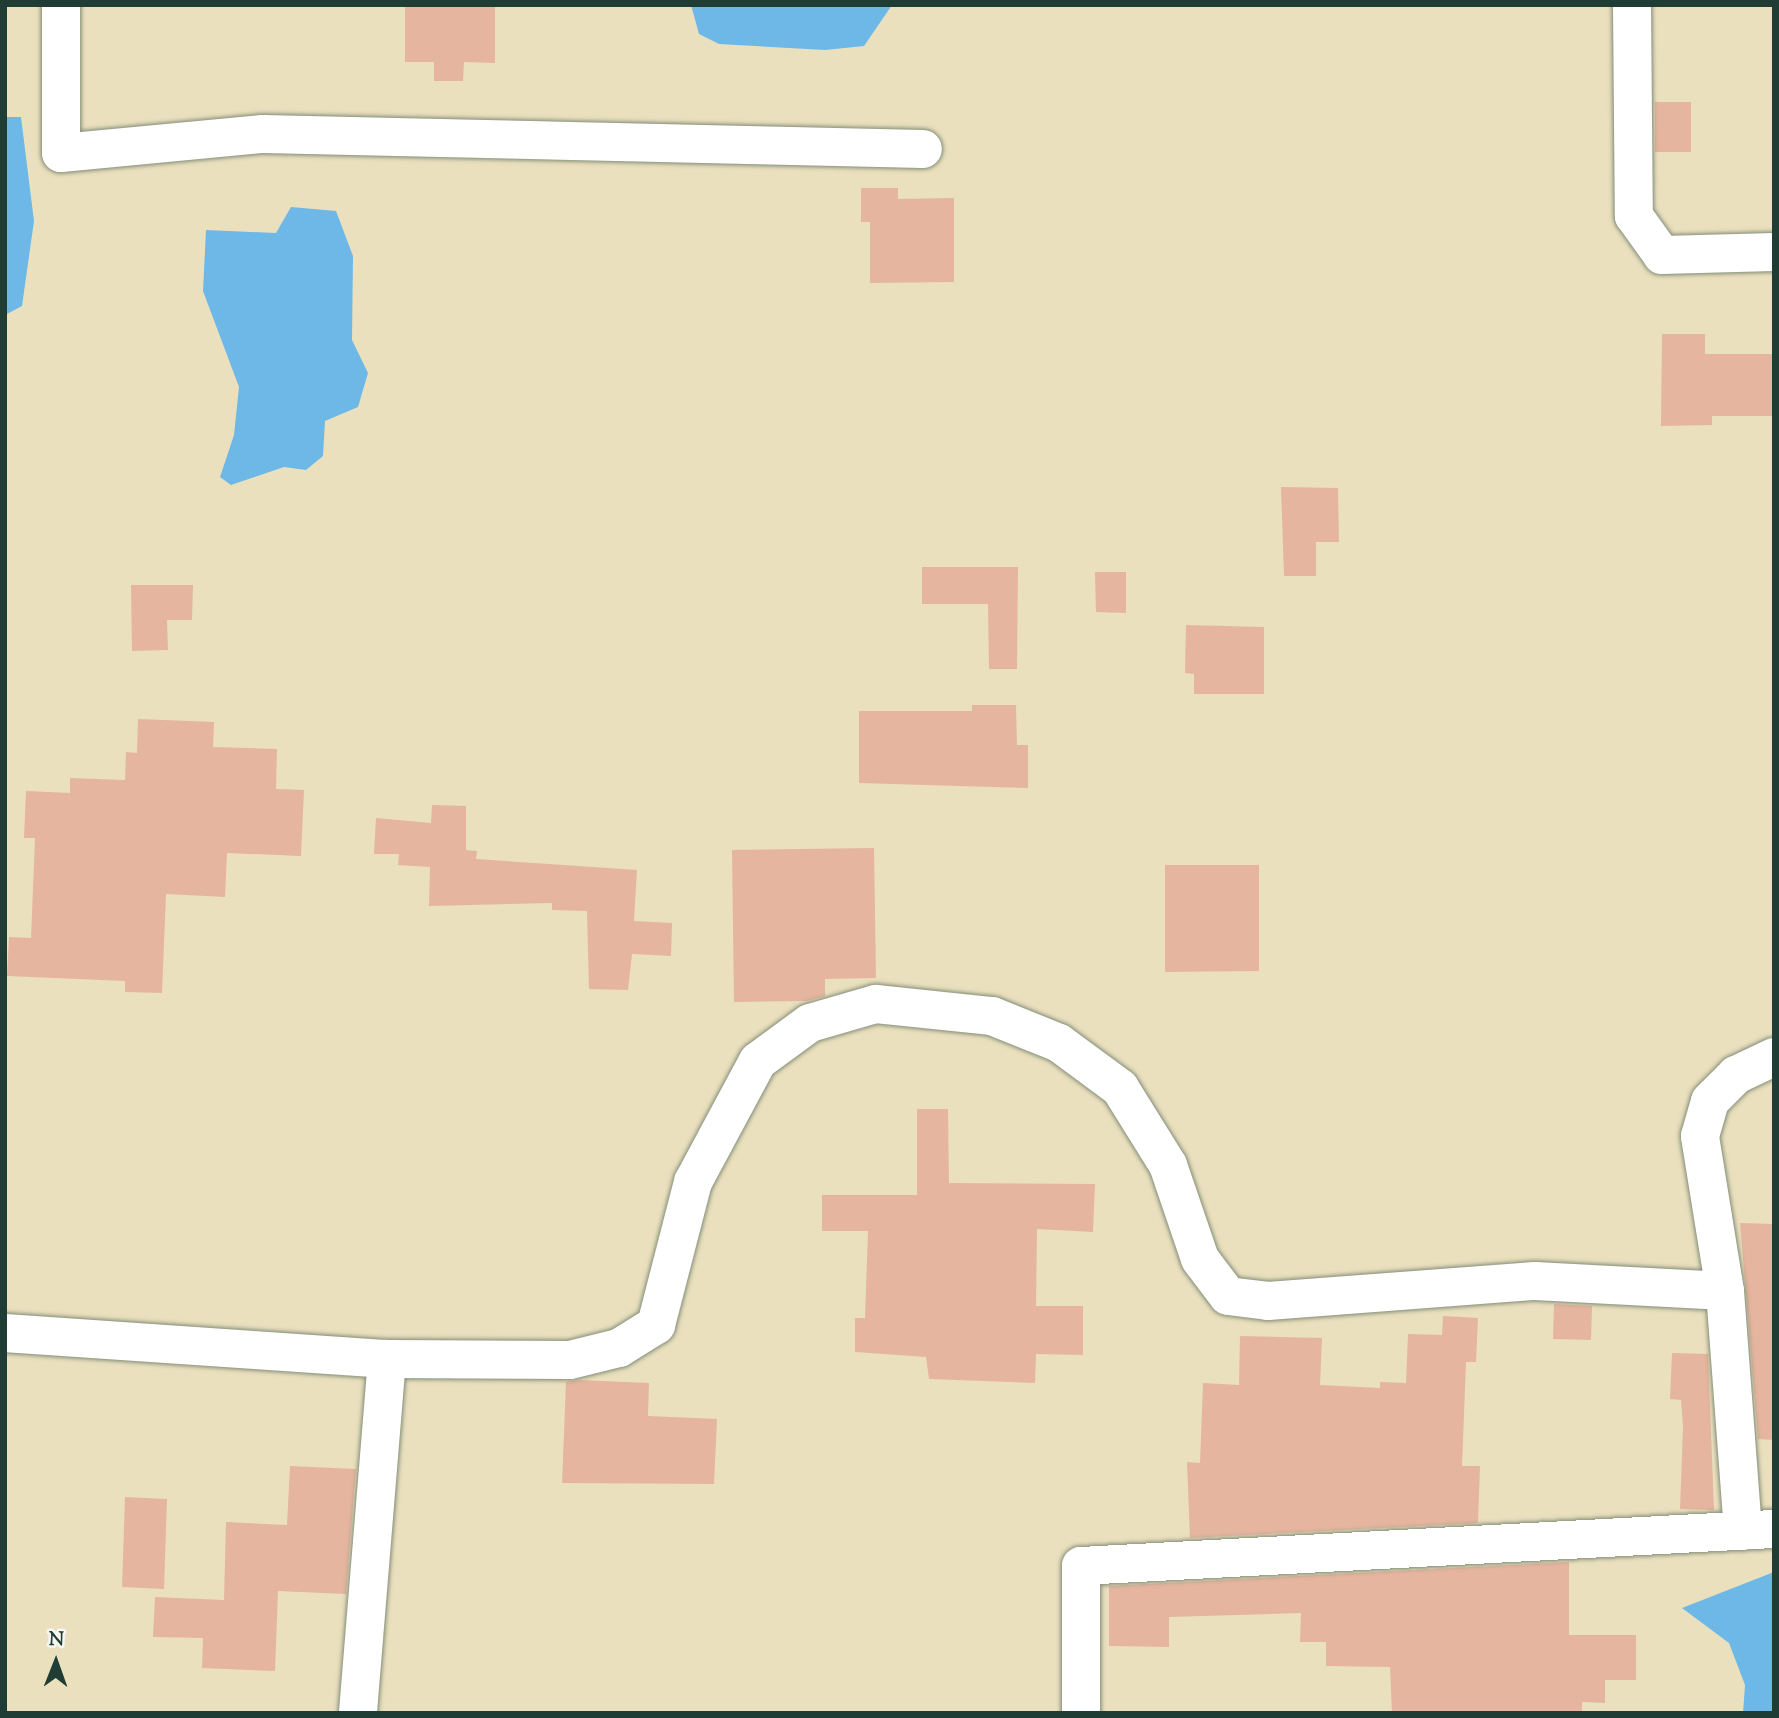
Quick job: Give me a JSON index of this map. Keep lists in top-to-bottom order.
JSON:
{
  "north": "top"
}
